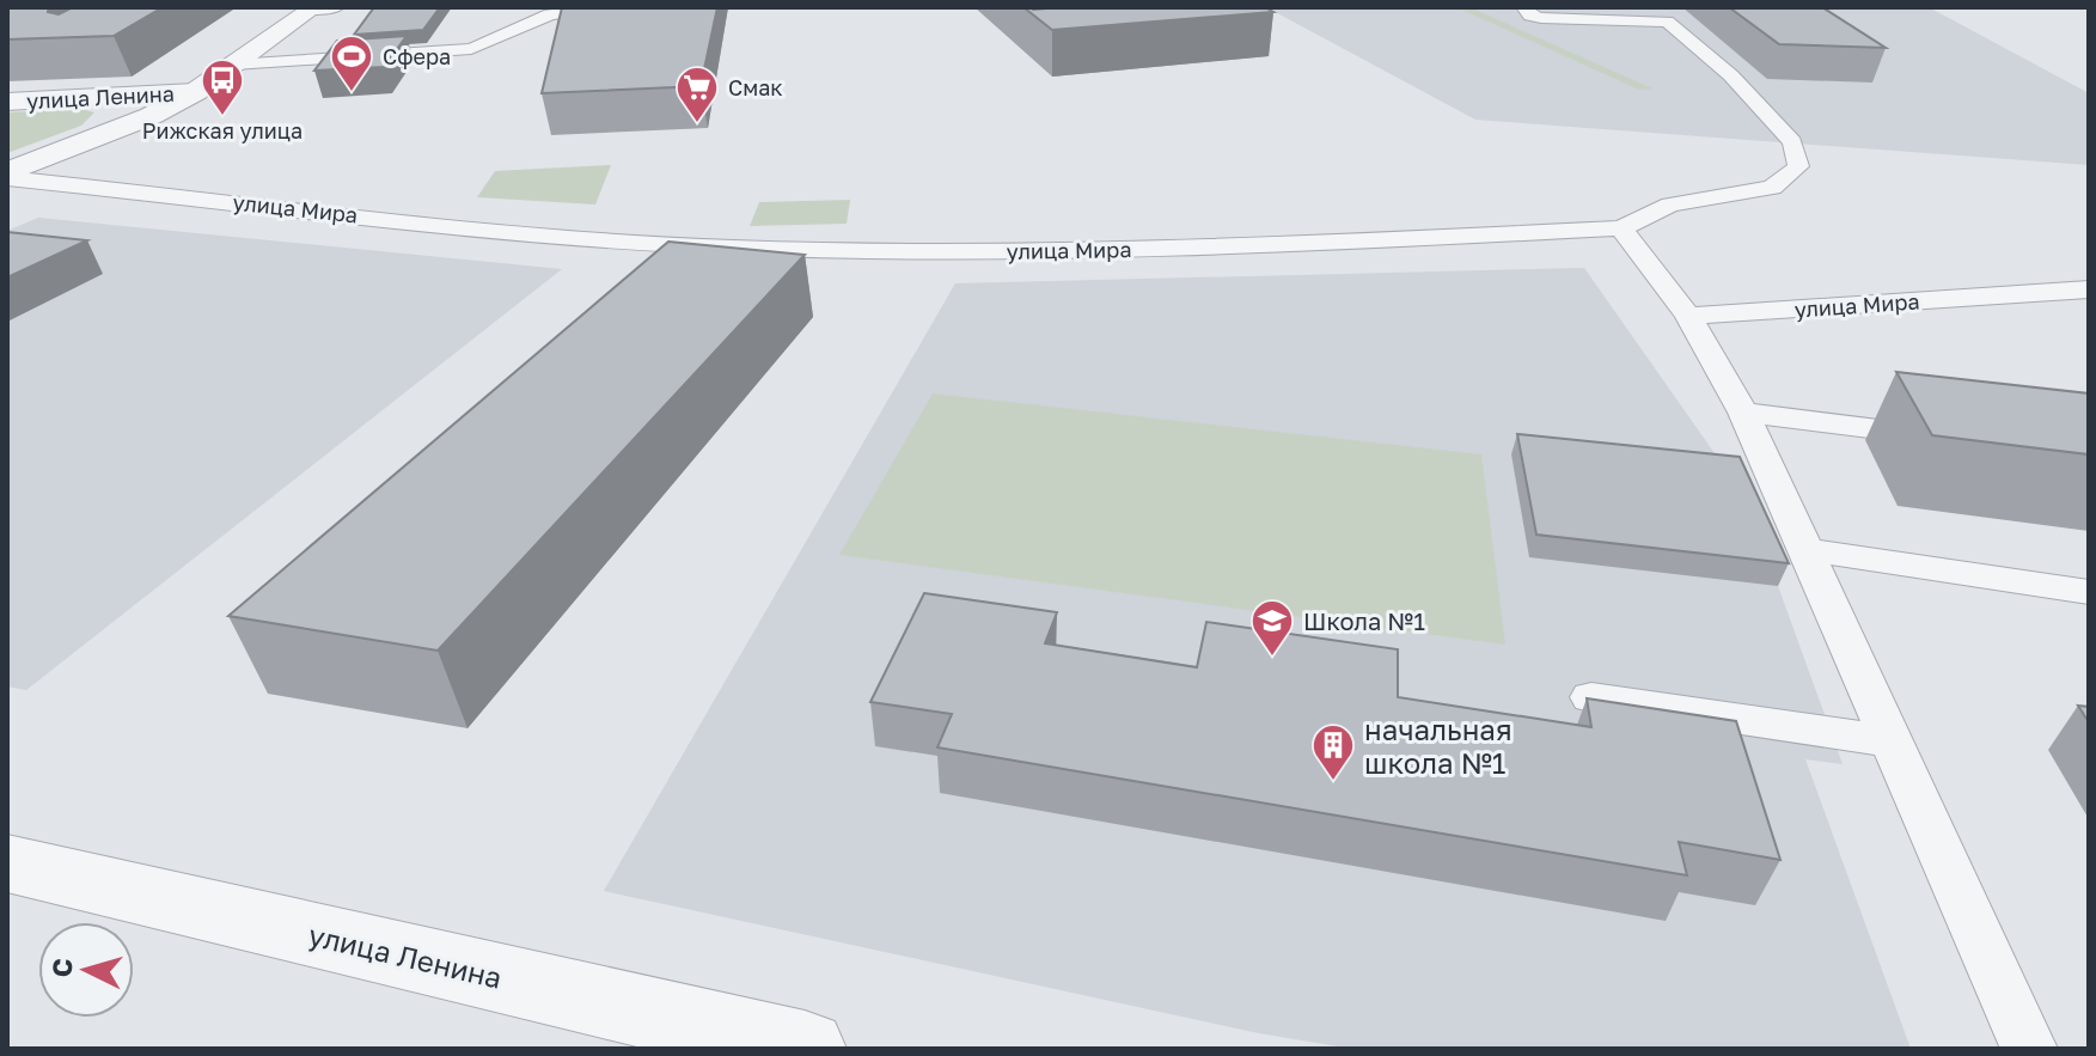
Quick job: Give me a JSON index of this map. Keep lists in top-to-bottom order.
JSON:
{
  "streets": {
    "street": ["улица Ленина"],
    "lane": ["улица Мира"]
  },
  "places": {
    "sports": ["Сфера"],
    "bus stop": ["Рижская улица"],
    "supermarket": ["Смак"],
    "school or university": ["Школа №1"],
    "building": ["начальная школа №1"]
  },
  "north": "left"
}
